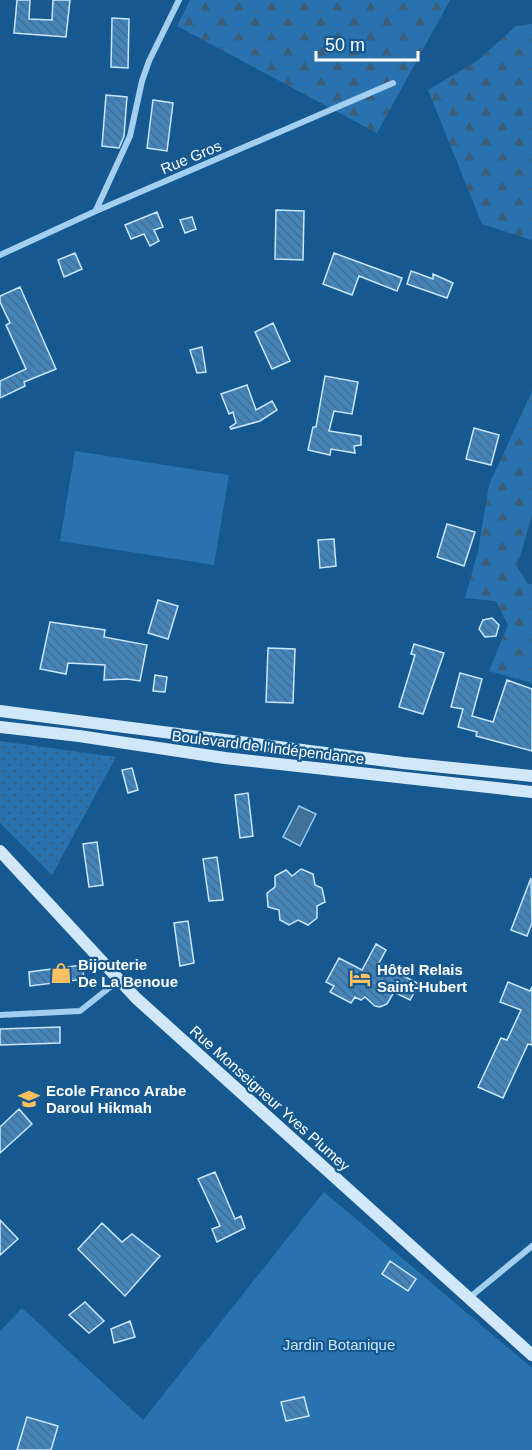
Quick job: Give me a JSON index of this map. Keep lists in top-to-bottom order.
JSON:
{
  "streets": {
    "main road": ["Boulevard de l'Indépendance", "Rue Monseigneur Yves Plumey"],
    "street": ["Rue Gros"]
  },
  "parks": ["Jardin Botanique"],
  "places": {
    "shop": ["Bijouterie De La Benoue"],
    "hotel": ["Hôtel Relais Saint-Hubert"],
    "school or university": ["Ecole Franco Arabe Daroul Hikmah"]
  },
  "scale_bar": "50 m"
}
